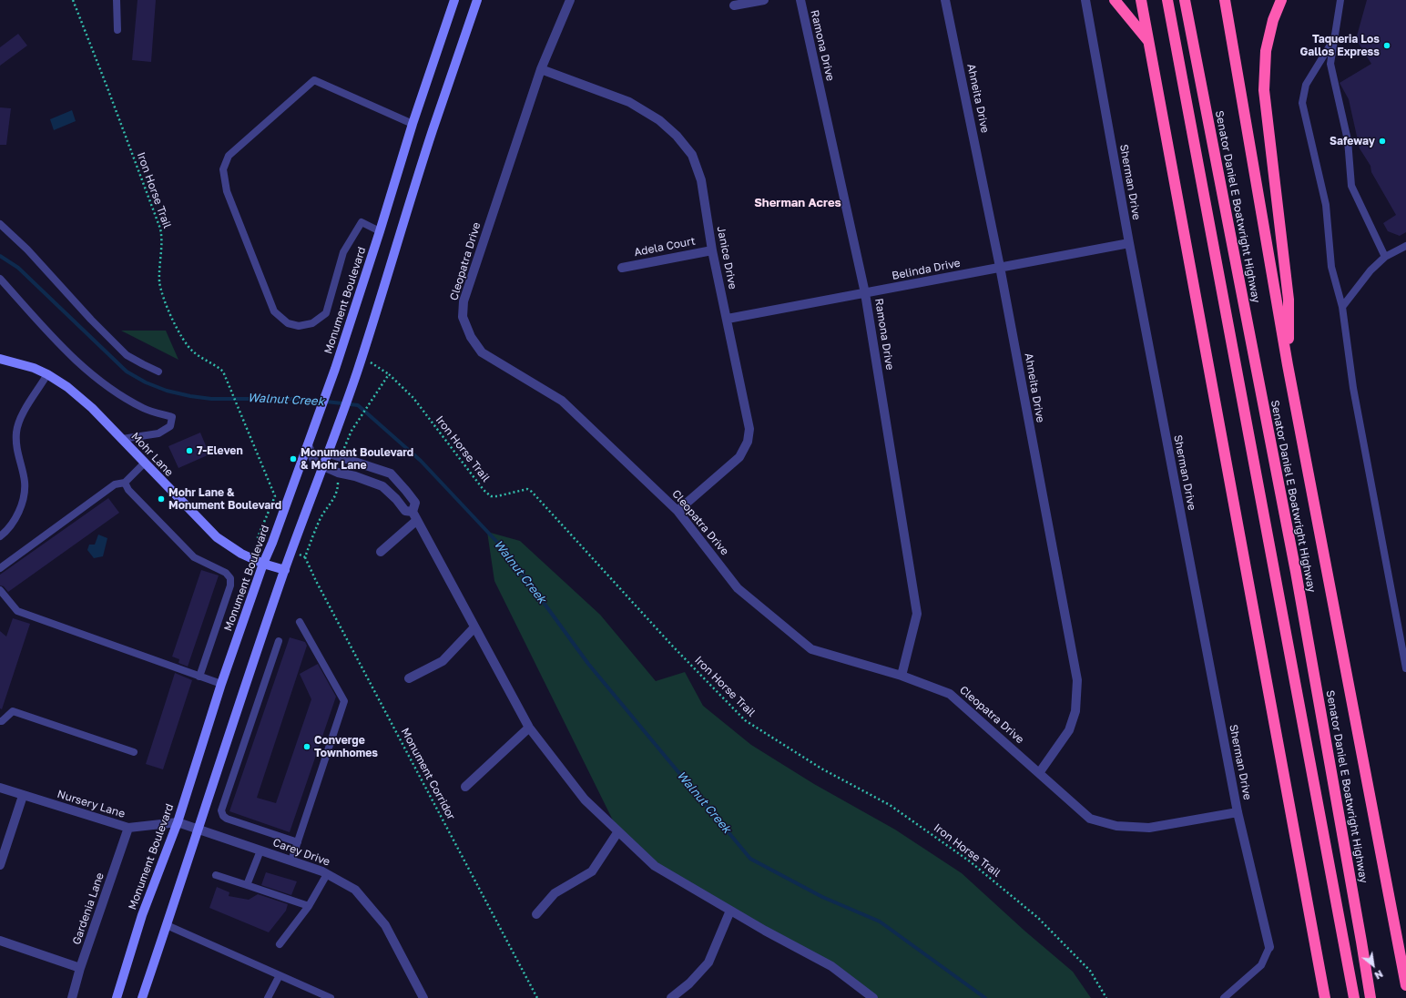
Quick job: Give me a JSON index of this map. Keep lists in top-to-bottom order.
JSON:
{
  "streets": {
    "highway": ["Senator Daniel E Boatwright Highway"],
    "main road": ["Monument Boulevard", "Mohr Lane"],
    "street": [
      "Ramona Drive",
      "Ahneita Drive",
      "Sherman Drive",
      "Adela Court",
      "Janice Drive",
      "Cleopatra Drive",
      "Belinda Drive",
      "Nursery Lane",
      "Carey Drive",
      "Gardenia Lane"
    ],
    "path": ["Iron Horse Trail", "Monument Corridor"]
  },
  "crossings": [
    ["Ramona Drive", "Cleopatra Drive"],
    ["Ramona Drive", "Belinda Drive"],
    ["Ahneita Drive", "Cleopatra Drive"],
    ["Ahneita Drive", "Belinda Drive"],
    ["Sherman Drive", "Cleopatra Drive"],
    ["Sherman Drive", "Belinda Drive"],
    ["Iron Horse Trail", "Monument Boulevard"],
    ["Adela Court", "Janice Drive"],
    ["Janice Drive", "Cleopatra Drive"],
    ["Janice Drive", "Belinda Drive"],
    ["Monument Boulevard", "Mohr Lane"],
    ["Monument Boulevard", "Nursery Lane"],
    ["Monument Boulevard", "Carey Drive"],
    ["Nursery Lane", "Carey Drive"],
    ["Nursery Lane", "Gardenia Lane"]
  ],
  "districts": ["Sherman Acres"],
  "water": ["Walnut Creek"],
  "places": [
    "Taqueria Los Gallos Express",
    "Safeway",
    "7-Eleven",
    "Monument Boulevard & Mohr Lane",
    "Mohr Lane & Monument Boulevard",
    "Converge Townhomes"
  ],
  "north": "bottom right"
}
